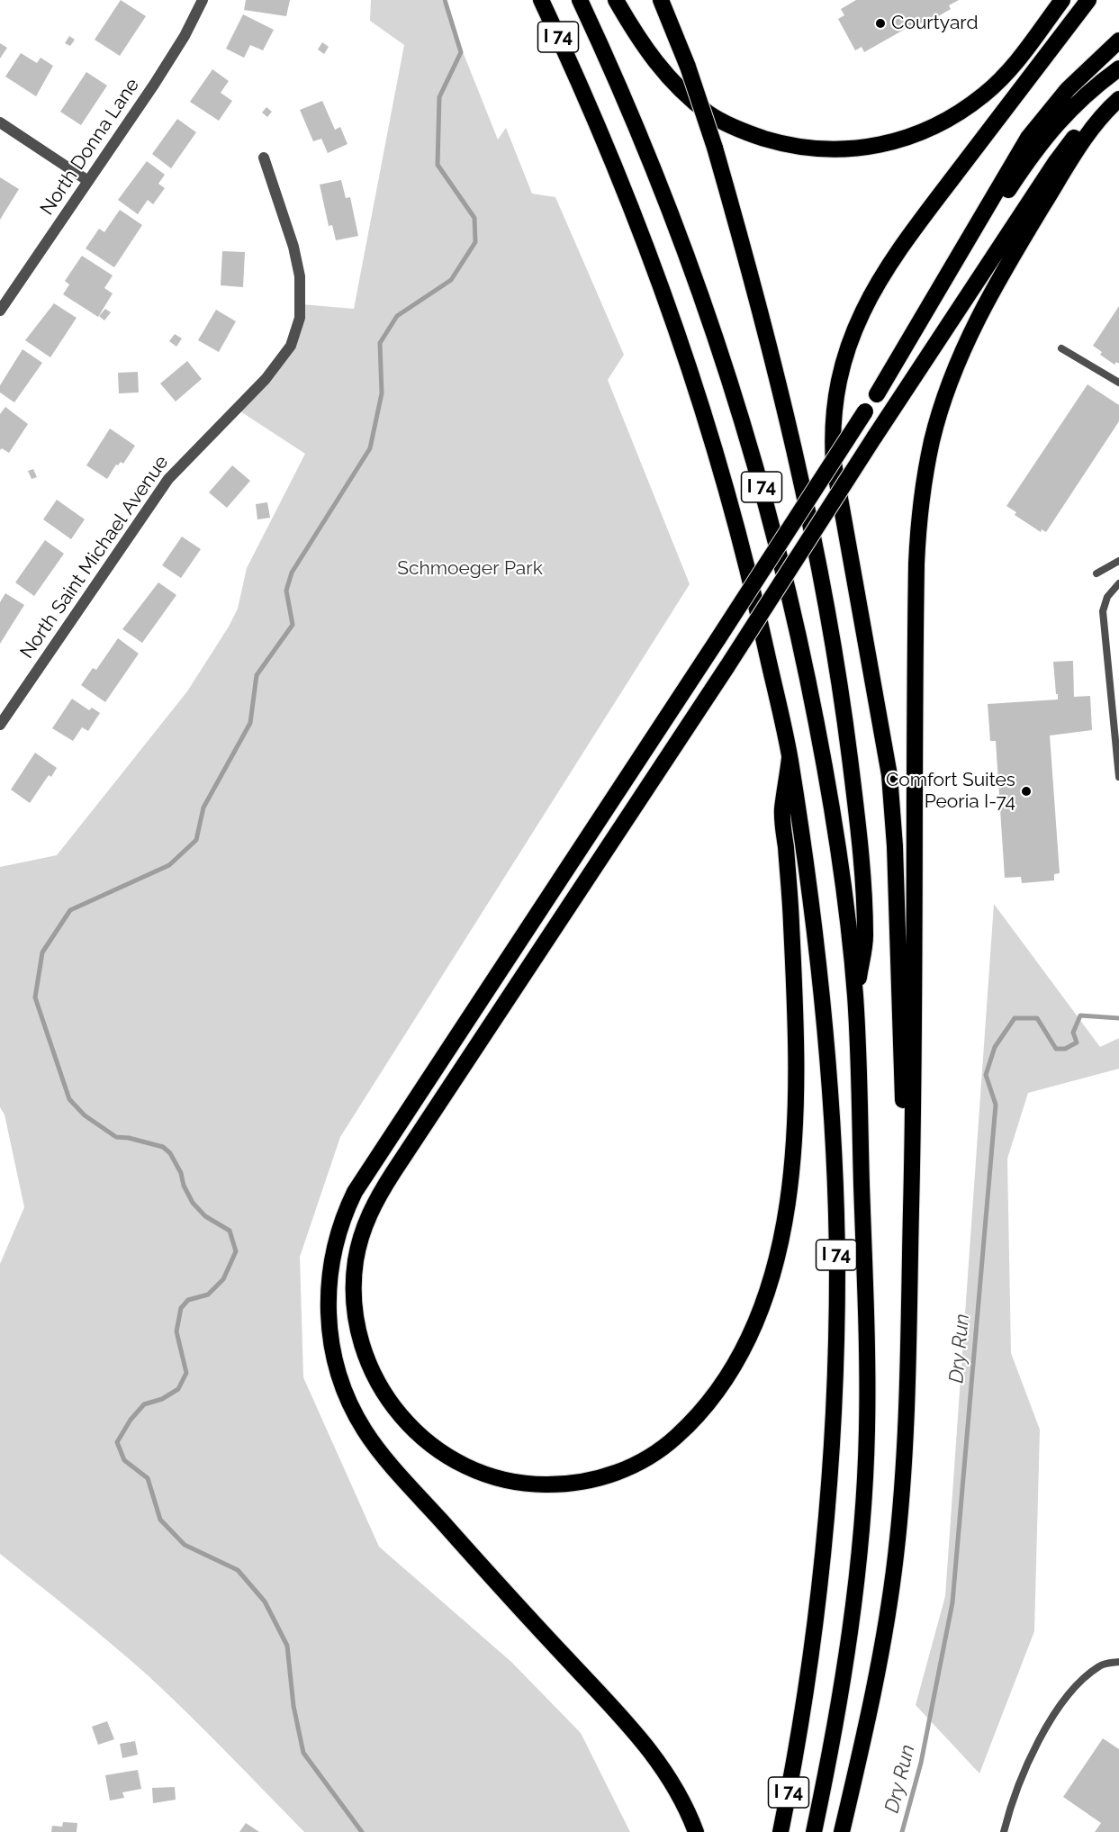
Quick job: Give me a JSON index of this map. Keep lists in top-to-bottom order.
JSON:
{
  "streets": {
    "highway": ["I 74"],
    "street": ["North Donna Lane", "North Saint Michael Avenue"]
  },
  "water": ["Dry Run"],
  "parks": ["Schmoeger Park"],
  "places": ["Courtyard", "Comfort Suites Peoria I-74"]
}
